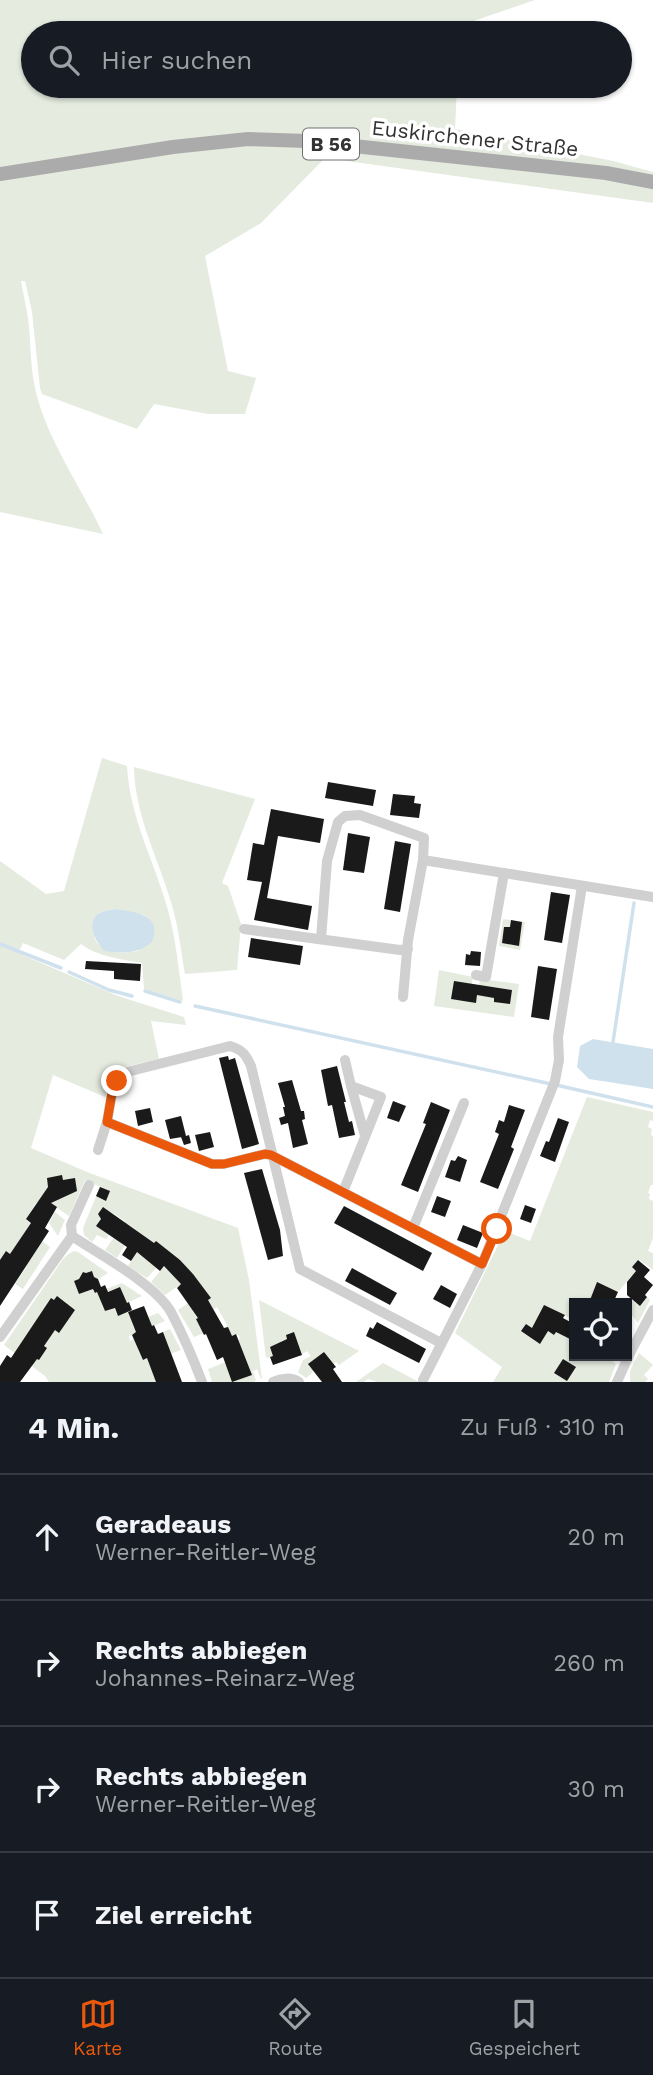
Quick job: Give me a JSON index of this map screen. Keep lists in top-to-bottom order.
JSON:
{
  "streets": {
    "main road": ["Euskirchener Straße", "B 56"]
  },
  "page": {
    "search": "Hier suchen",
    "heading": ["4 Min.", "Zu Fuß · 310 m"],
    "list": [
      ["Geradeaus", "Werner-Reitler-Weg", "20 m"],
      ["Rechts abbiegen", "Johannes-Reinarz-Weg", "260 m"],
      ["Rechts abbiegen", "Werner-Reitler-Weg", "30 m"],
      "Ziel erreicht"
    ],
    "nav": ["Karte", "Route", "Gespeichert"]
  }
}
